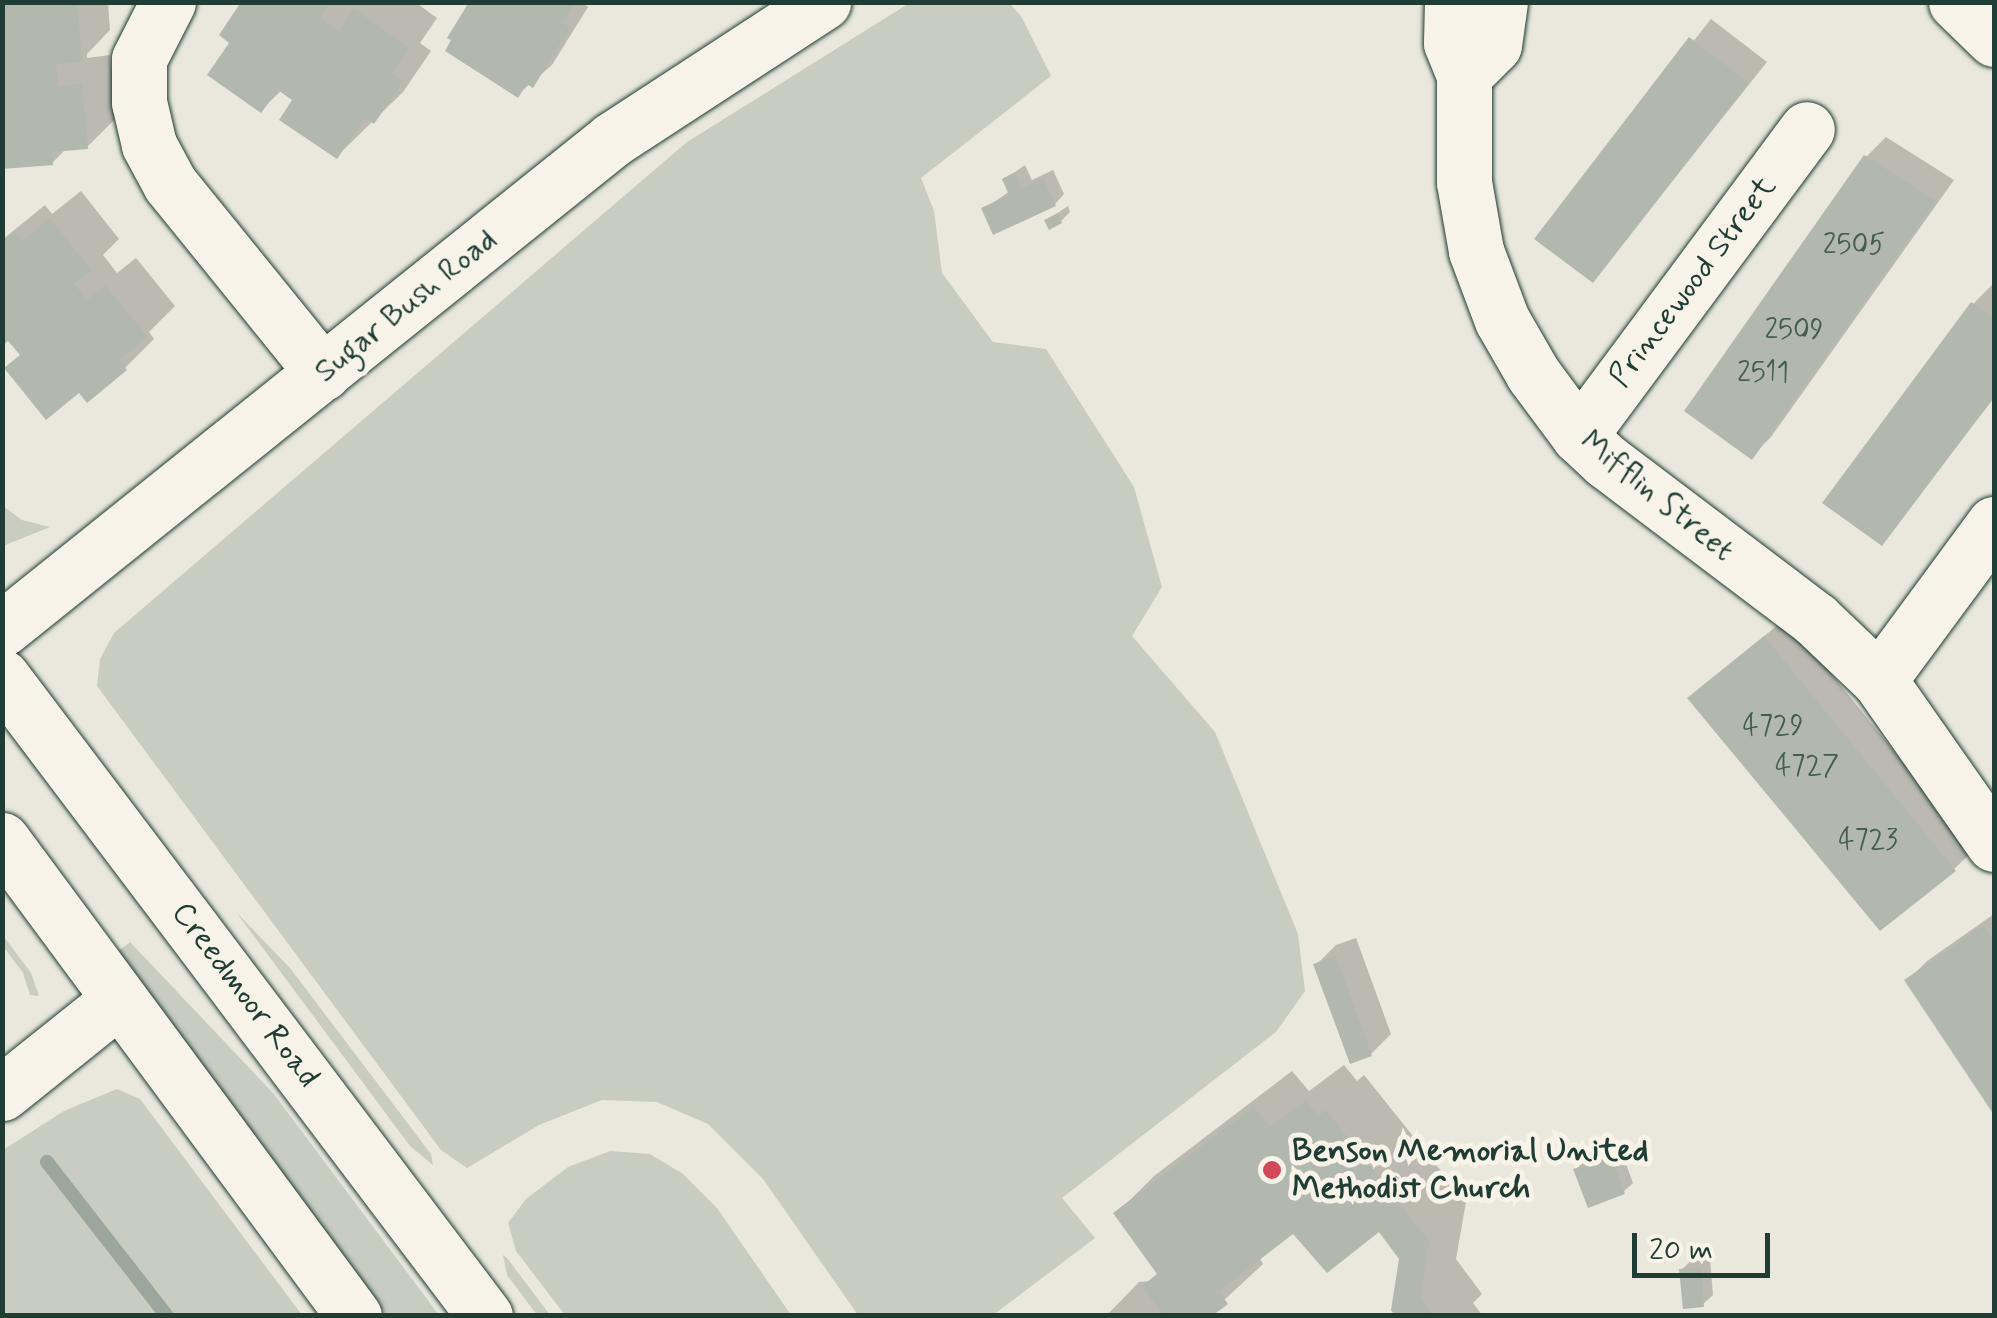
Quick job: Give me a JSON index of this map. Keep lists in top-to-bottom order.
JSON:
{
  "streets": {
    "street": [
      "Princewood Street",
      "Sugar Bush Road",
      "Mifflin Street",
      "Creedmoor Road"
    ]
  },
  "crossings": [
    ["Princewood Street", "Mifflin Street"]
  ],
  "places": ["Benson Memorial United Methodist Church"],
  "house_numbers": [
    "2505",
    "2509",
    "2511",
    "4729",
    "4727",
    "4723"
  ],
  "scale_bar": "20 m"
}
